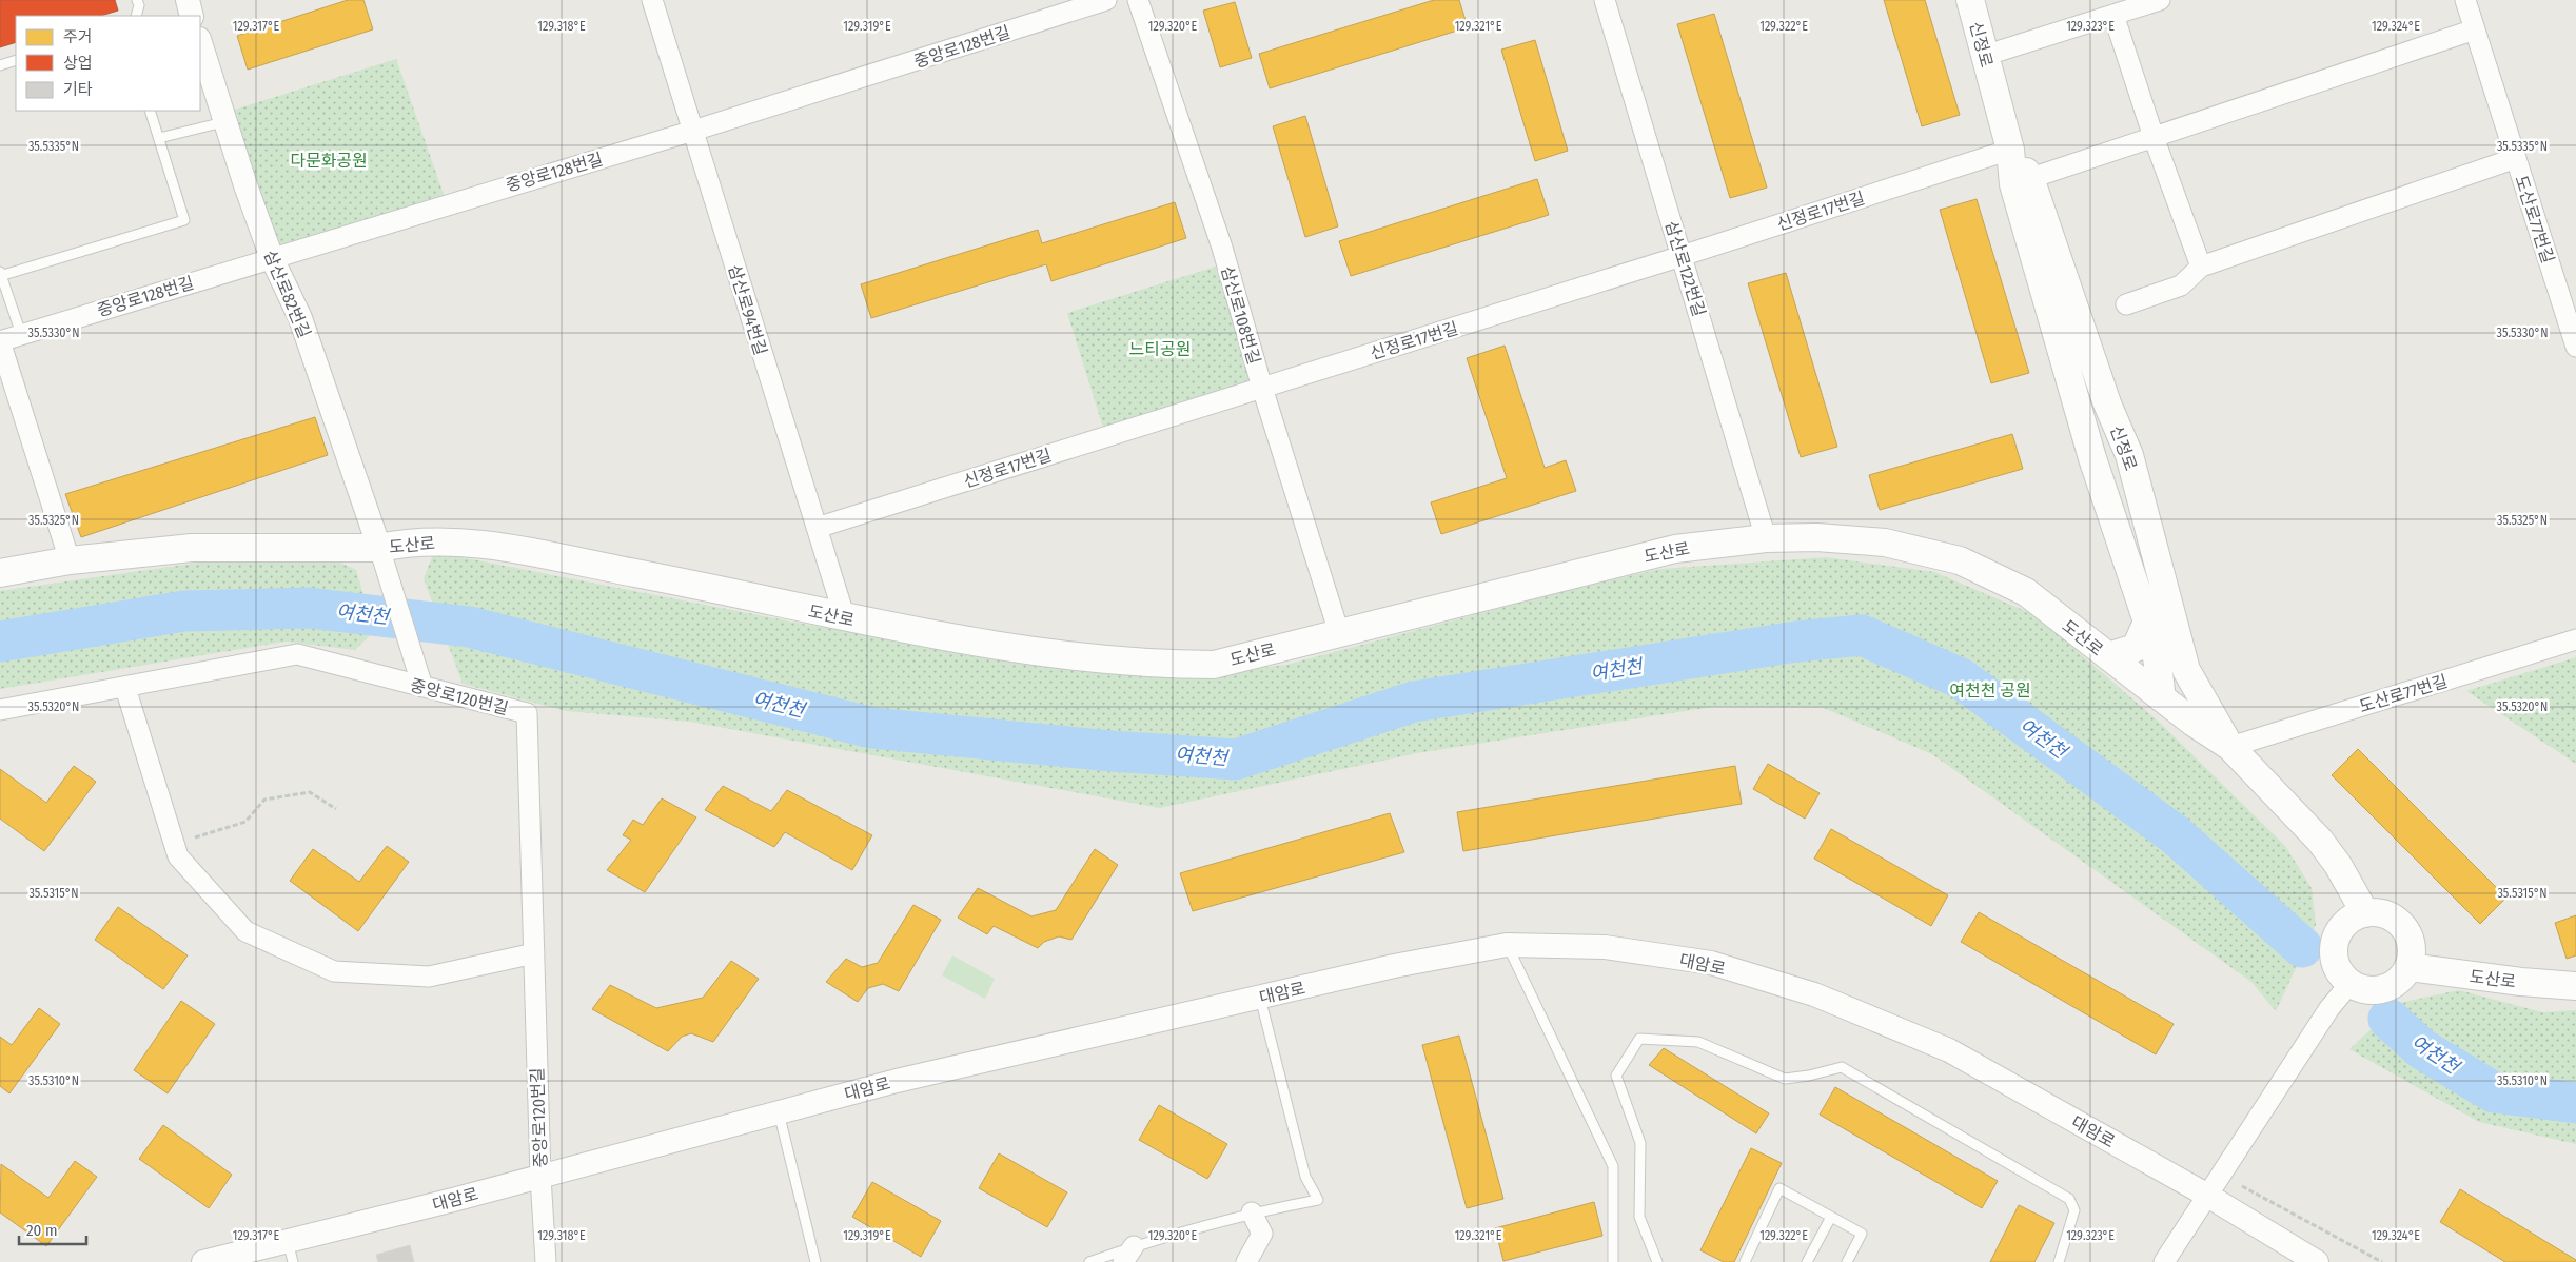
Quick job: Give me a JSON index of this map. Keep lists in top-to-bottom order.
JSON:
{
  "streets": {
    "main road": ["신정로", "도산로"],
    "street": [
      "중앙로128번길",
      "신정로17번길",
      "도산로77번길",
      "삼산로122번길",
      "삼산로82번길",
      "삼산로94번길",
      "삼산로108번길",
      "중앙로120번길",
      "대암로"
    ]
  },
  "crossings": [
    ["신정로", "신정로17번길"],
    ["신정로", "도산로77번길"],
    ["신정로", "도산로"],
    ["중앙로128번길", "삼산로82번길"],
    ["중앙로128번길", "삼산로94번길"],
    ["신정로17번길", "삼산로122번길"],
    ["신정로17번길", "삼산로94번길"],
    ["신정로17번길", "삼산로108번길"],
    ["도산로77번길", "도산로"],
    ["삼산로122번길", "도산로"],
    ["삼산로82번길", "도산로"],
    ["삼산로94번길", "도산로"],
    ["삼산로108번길", "도산로"],
    ["중앙로120번길", "대암로"]
  ],
  "water": ["여천천"],
  "parks": ["다문화공원", "느티공원", "여천천 공원"],
  "legend": ["주거", "상업", "기타"],
  "scale_bar": "20 m",
  "coordinates": [
    "129.317°E",
    "129.318°E",
    "129.319°E",
    "129.320°E",
    "129.321°E",
    "129.322°E",
    "129.323°E",
    "129.324°E",
    "35.5335°N",
    "35.5330°N",
    "35.5325°N",
    "35.5320°N",
    "35.5315°N",
    "35.5310°N"
  ]
}
